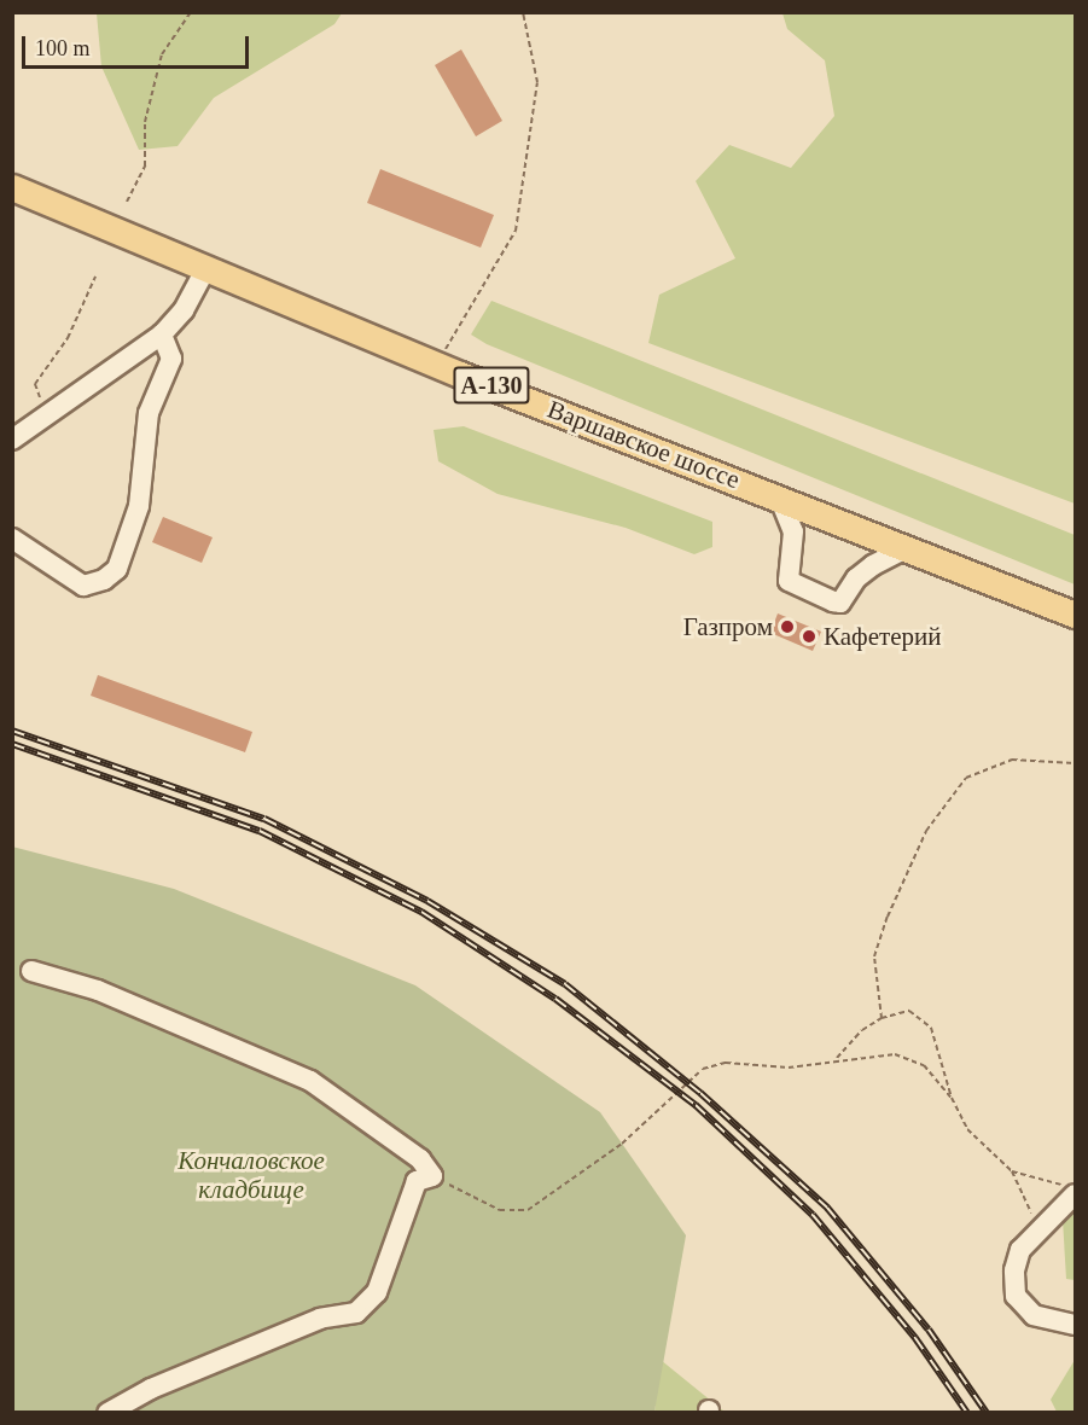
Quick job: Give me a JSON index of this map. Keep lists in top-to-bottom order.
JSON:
{
  "streets": {
    "main road": ["А-130", "Варшавское шоссе"]
  },
  "parks": ["Кончаловское кладбище"],
  "places": ["Газпром", "Кафетерий"],
  "scale_bar": "100 m"
}
